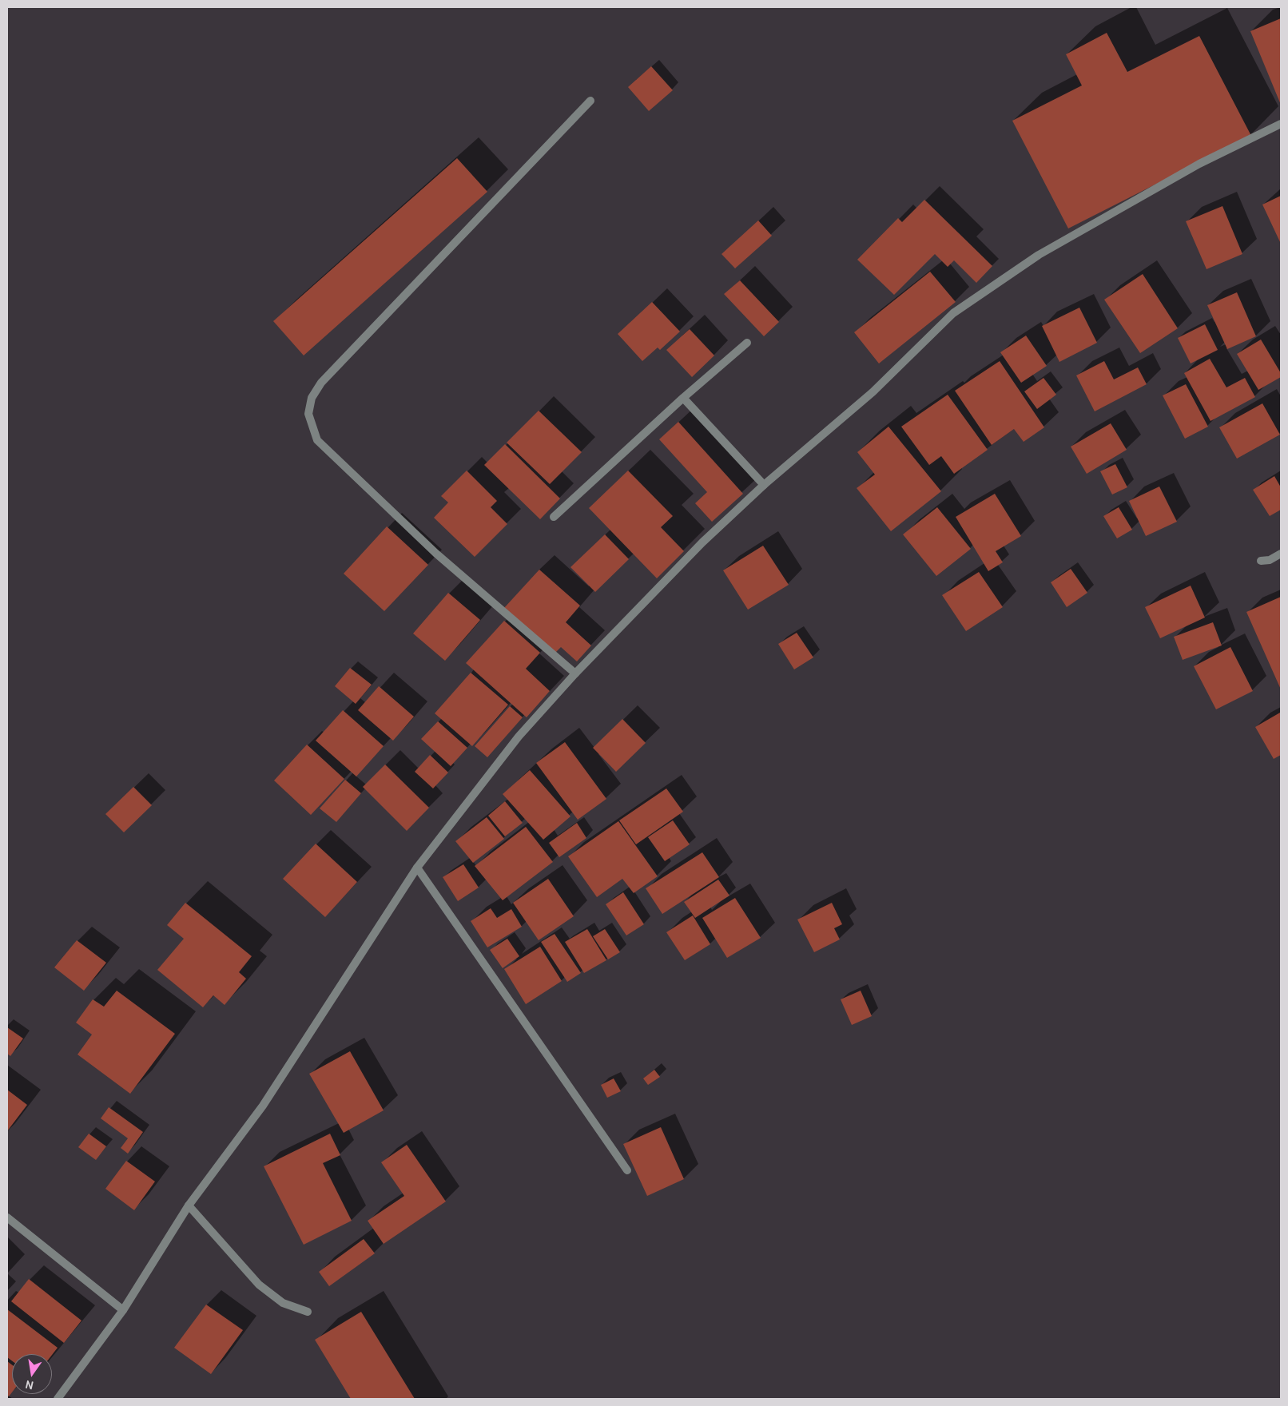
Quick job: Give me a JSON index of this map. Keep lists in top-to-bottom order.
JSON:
{
  "north": "bottom"
}
